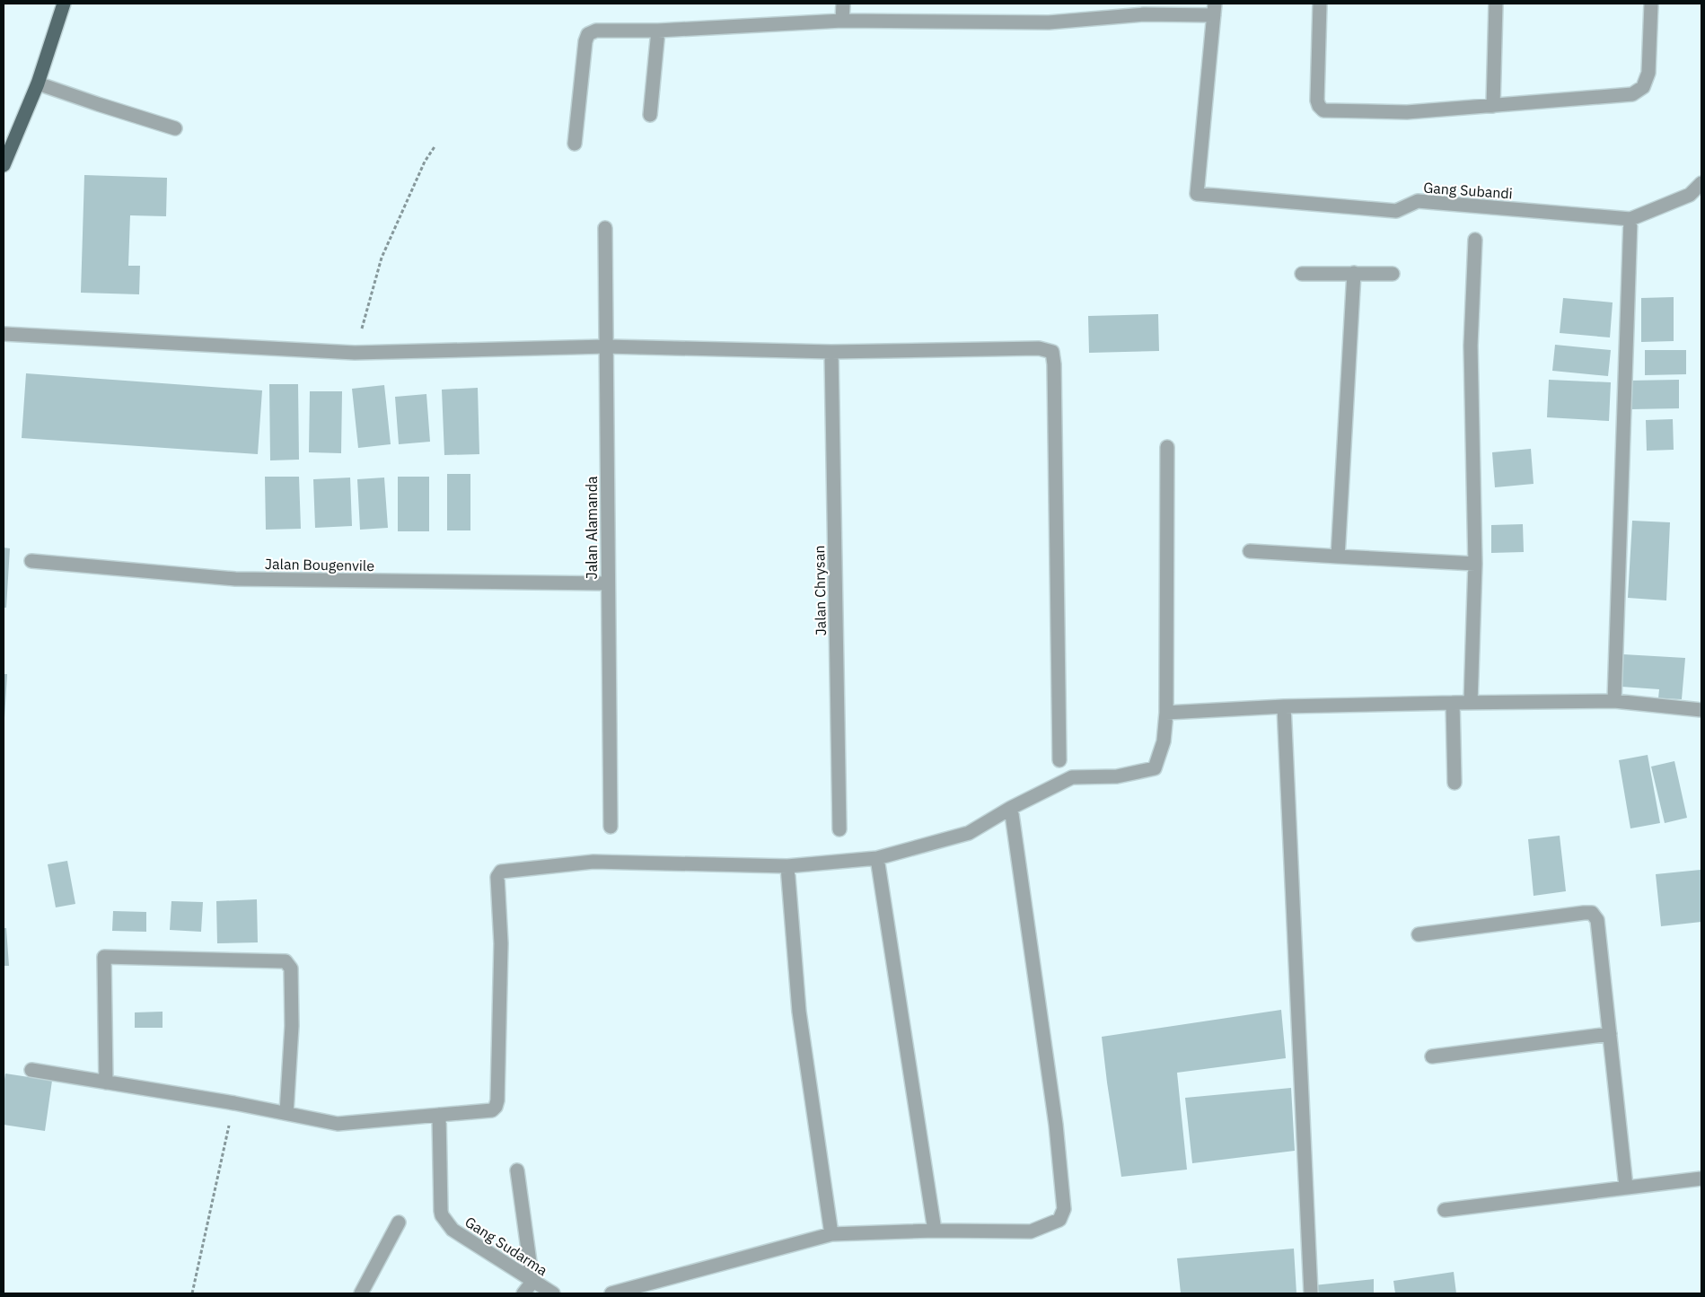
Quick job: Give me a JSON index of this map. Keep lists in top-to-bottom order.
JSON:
{
  "streets": {
    "street": [
      "Gang Subandi",
      "Jalan Alamanda",
      "Jalan Bougenvile",
      "Jalan Chrysan",
      "Gang Sudarma"
    ]
  },
  "crossings": [
    ["Jalan Alamanda", "Jalan Bougenvile"]
  ]
}
